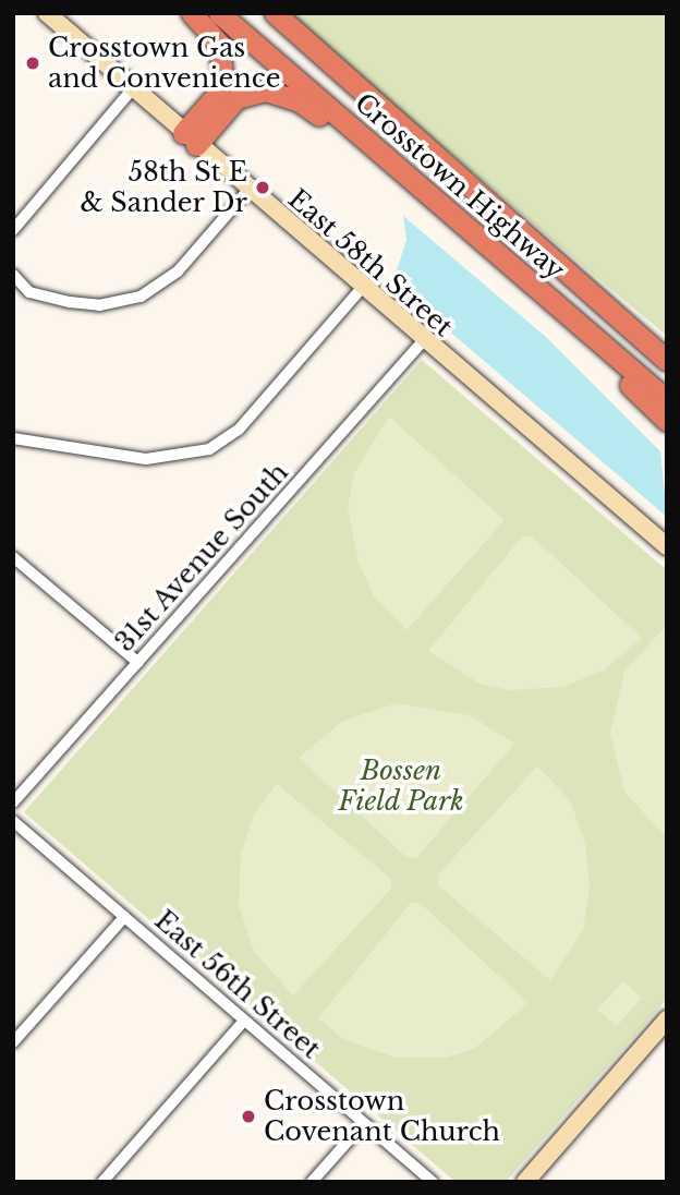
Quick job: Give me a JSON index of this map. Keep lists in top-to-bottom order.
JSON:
{
  "streets": {
    "highway": ["Crosstown Highway"],
    "street": ["East 58th Street", "31st Avenue South", "East 56th Street"]
  },
  "crossings": [
    ["East 58th Street", "31st Avenue South"]
  ],
  "parks": ["Bossen Field Park"],
  "places": ["Crosstown Gas and Convenience", "58th St E & Sander Dr", "Crosstown Covenant Church"]
}
